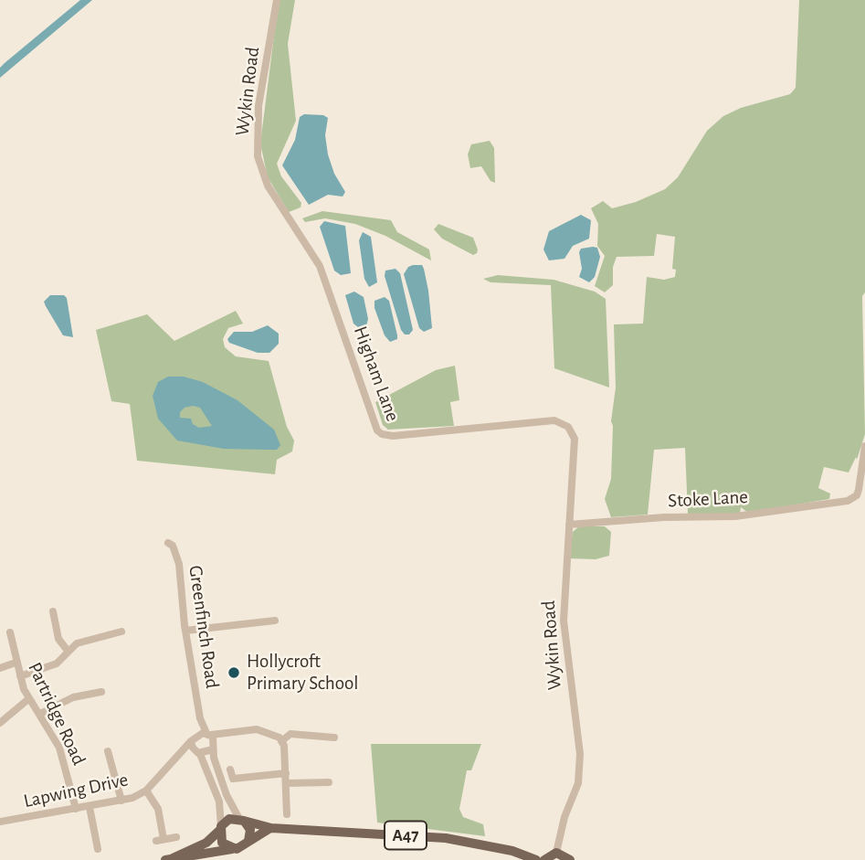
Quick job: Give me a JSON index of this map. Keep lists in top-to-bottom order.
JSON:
{
  "streets": {
    "main road": ["A47"],
    "street": [
      "Wykin Road",
      "Higham Lane",
      "Stoke Lane",
      "Greenfinch Road",
      "Partridge Road",
      "Lapwing Drive"
    ]
  },
  "crossings": [
    ["Wykin Road", "Higham Lane"],
    ["Wykin Road", "Stoke Lane"],
    ["Greenfinch Road", "Lapwing Drive"],
    ["Partridge Road", "Lapwing Drive"]
  ],
  "places": ["Hollycroft Primary School"]
}
